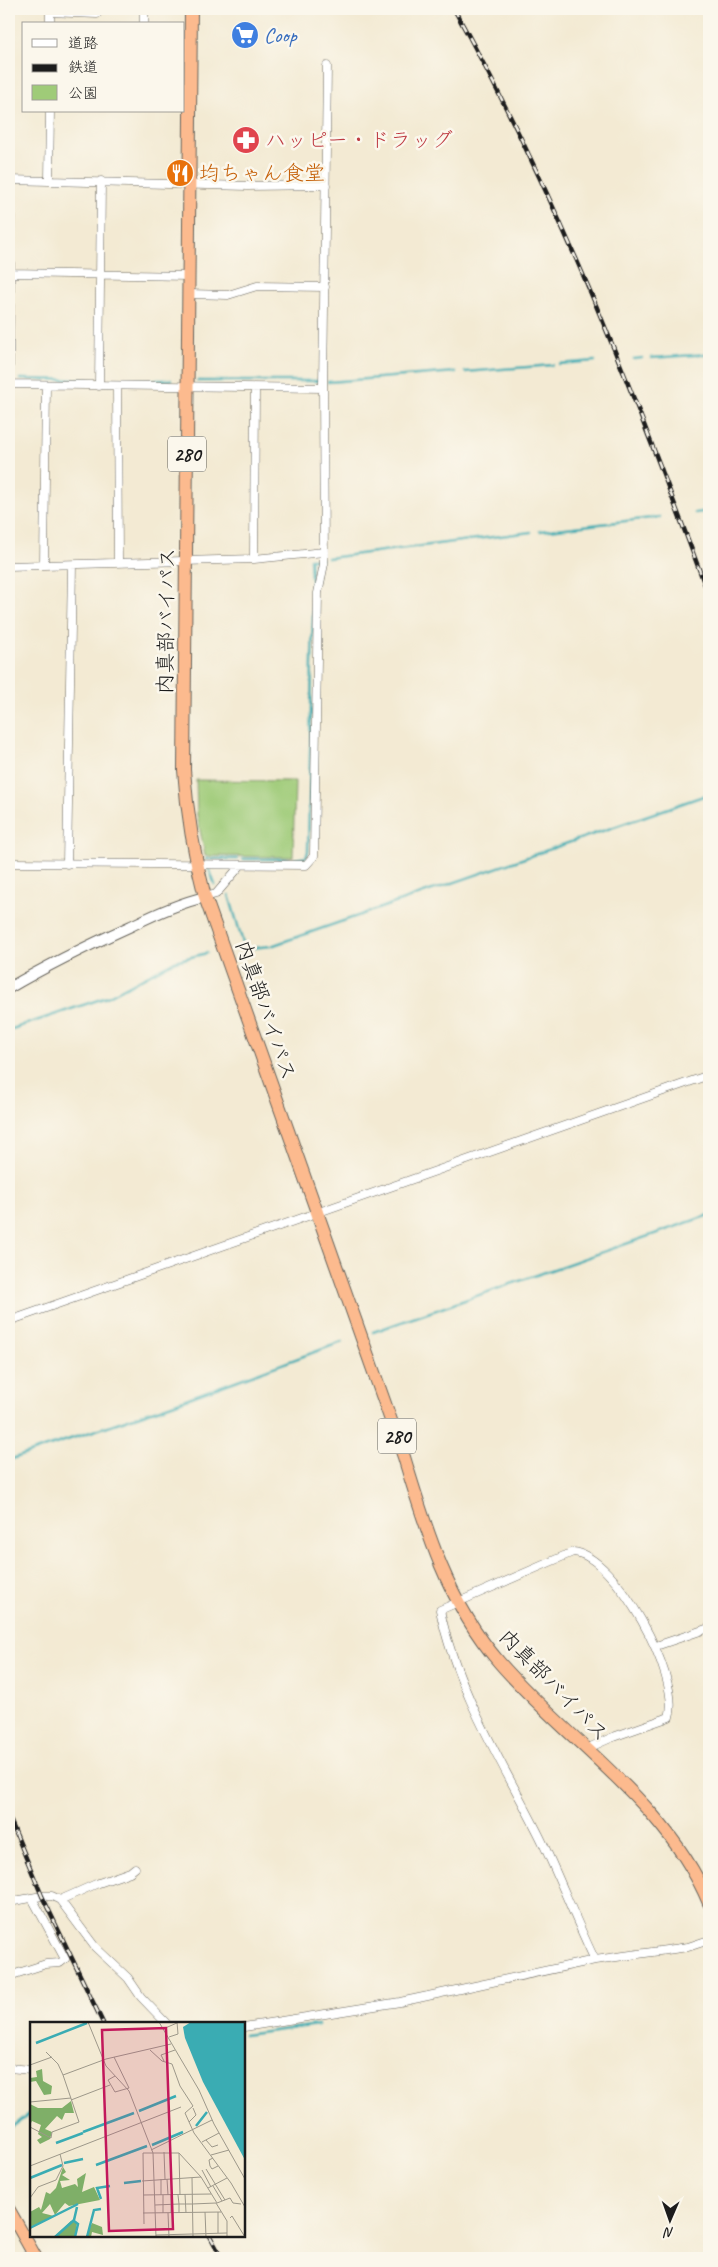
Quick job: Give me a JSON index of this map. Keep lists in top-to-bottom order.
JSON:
{
  "streets": {
    "highway": ["280", "内真部バイパス"]
  },
  "places": {
    "supermarket": ["Coop"],
    "pharmacy": ["ハッピー・ドラッグ"],
    "restaurant": ["均ちゃん食堂"]
  },
  "legend": ["道路", "鉄道", "公園"],
  "north": "bottom"
}
